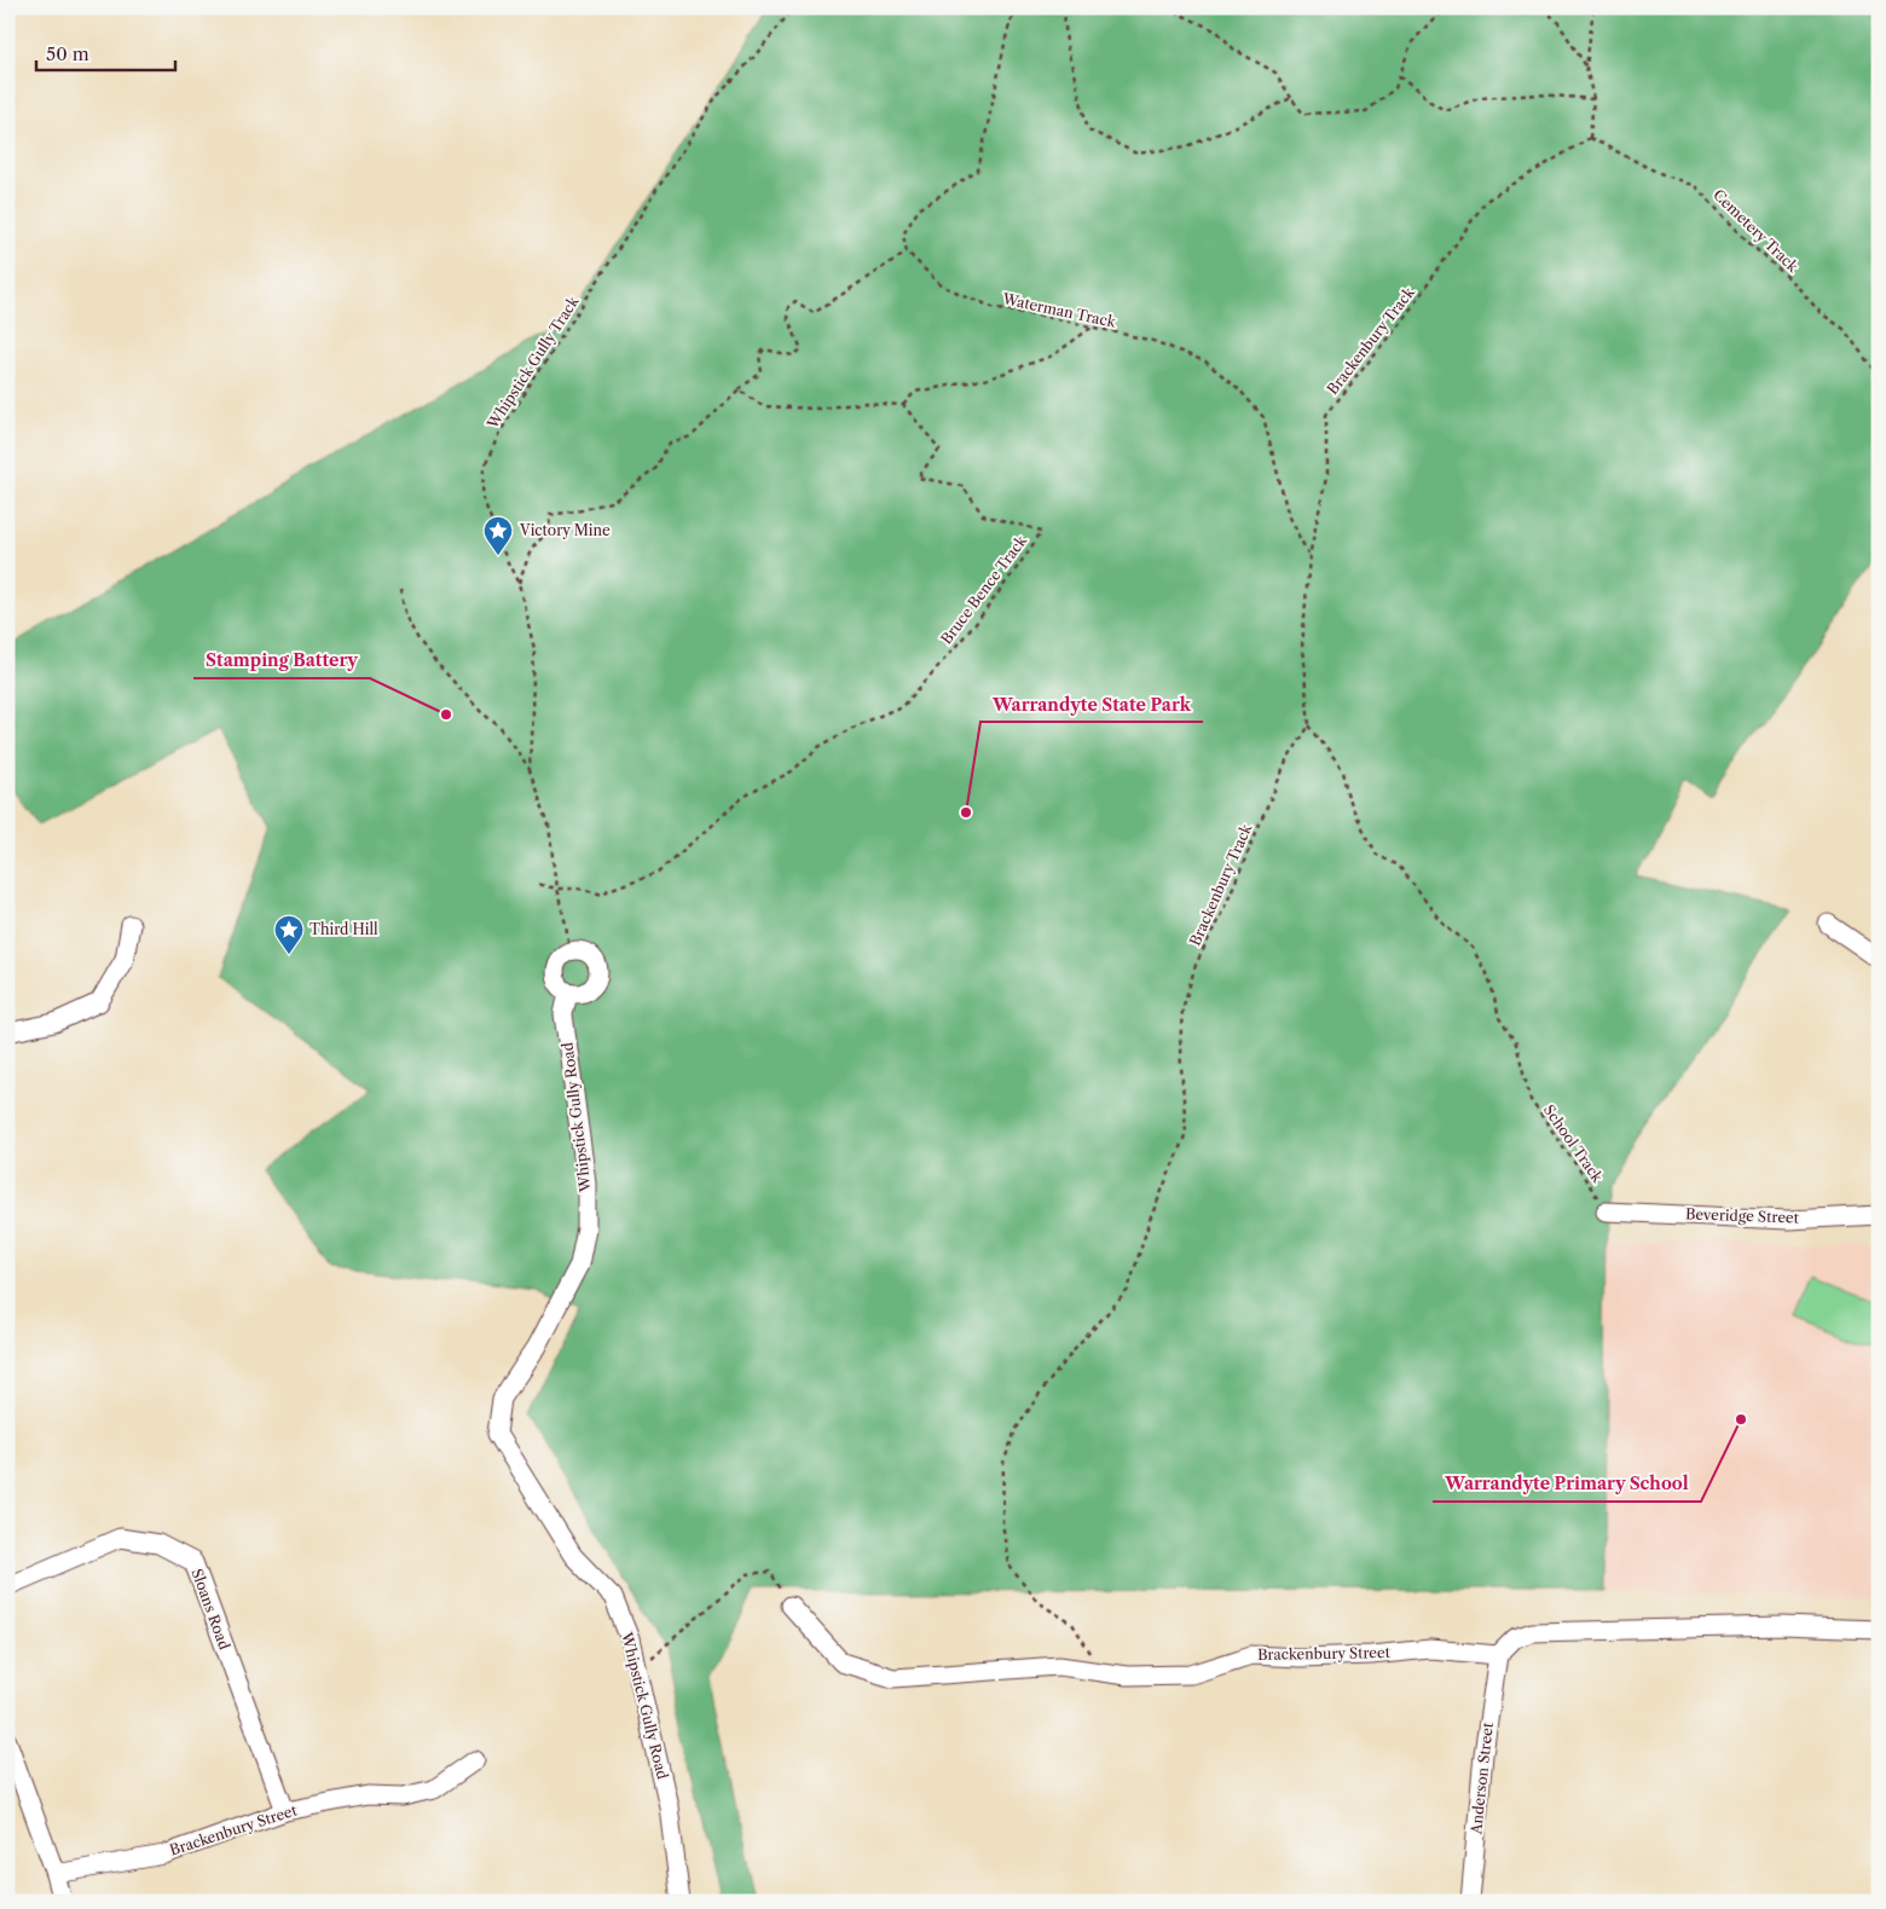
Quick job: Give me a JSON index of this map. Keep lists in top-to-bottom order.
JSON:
{
  "streets": {
    "street": [
      "Whipstick Gully Road",
      "Beveridge Street",
      "Sloans Road",
      "Brackenbury Street",
      "Anderson Street"
    ],
    "path": [
      "Cemetery Track",
      "Waterman Track",
      "Brackenbury Track",
      "Whipstick Gully Track",
      "Bruce Bence Track",
      "School Track"
    ]
  },
  "crossings": [
    ["Cemetery Track", "Brackenbury Track"],
    ["Waterman Track", "Brackenbury Track"],
    ["Brackenbury Track", "School Track"],
    ["Brackenbury Track", "Brackenbury Street"],
    ["Whipstick Gully Track", "Bruce Bence Track"],
    ["Whipstick Gully Track", "Whipstick Gully Road"],
    ["School Track", "Beveridge Street"],
    ["Sloans Road", "Brackenbury Street"],
    ["Brackenbury Street", "Anderson Street"]
  ],
  "places": {
    "place": ["Victory Mine", "Third Hill"],
    "other": ["Stamping Battery", "Warrandyte State Park", "Warrandyte Primary School"]
  },
  "scale_bar": "50 m"
}
